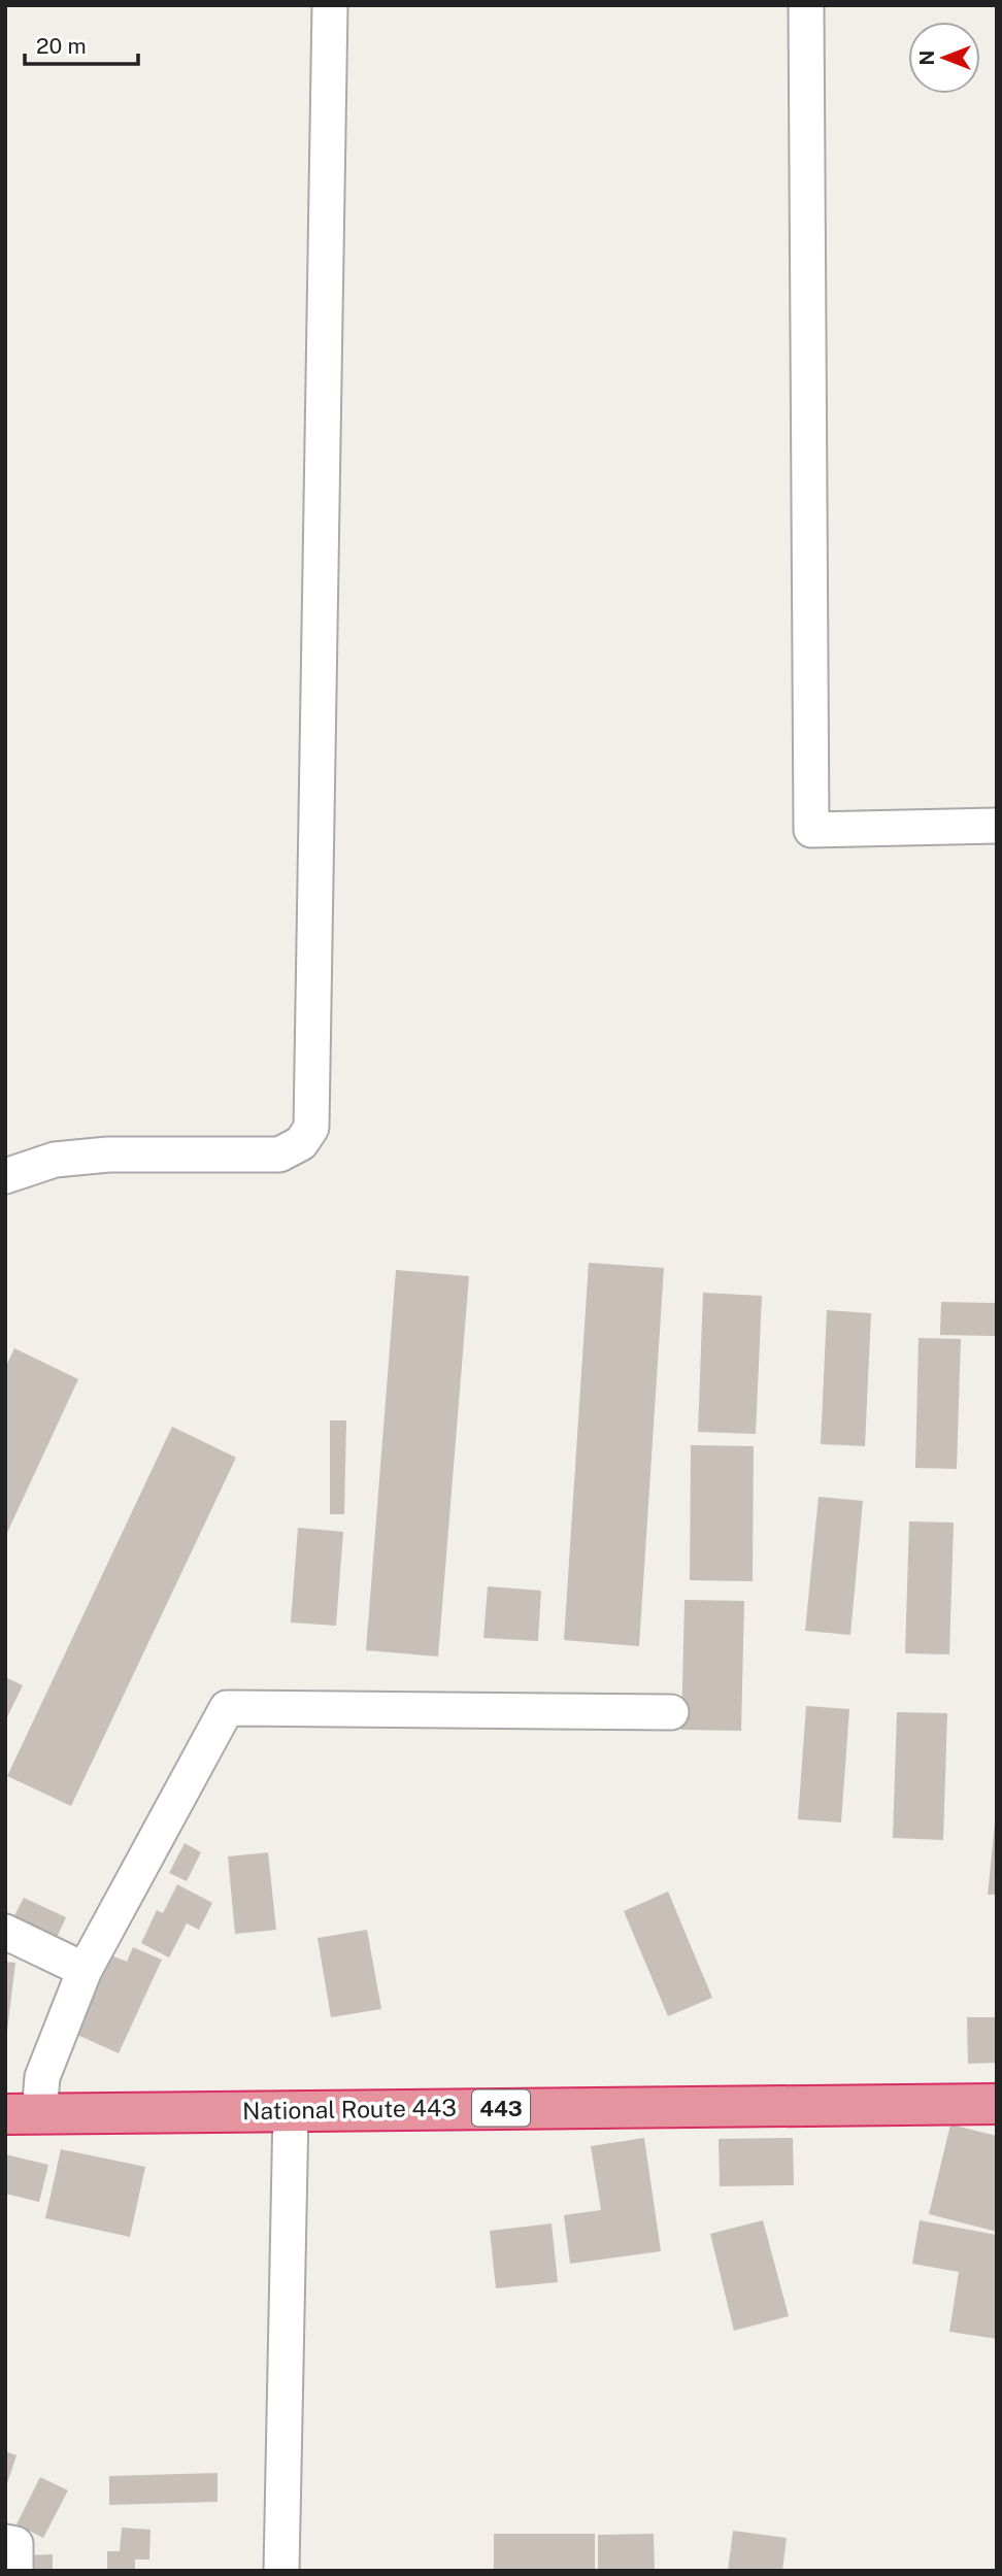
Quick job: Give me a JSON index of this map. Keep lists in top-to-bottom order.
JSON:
{
  "streets": {
    "highway": ["443", "National Route 443"]
  },
  "scale_bar": "20 m",
  "north": "left"
}
